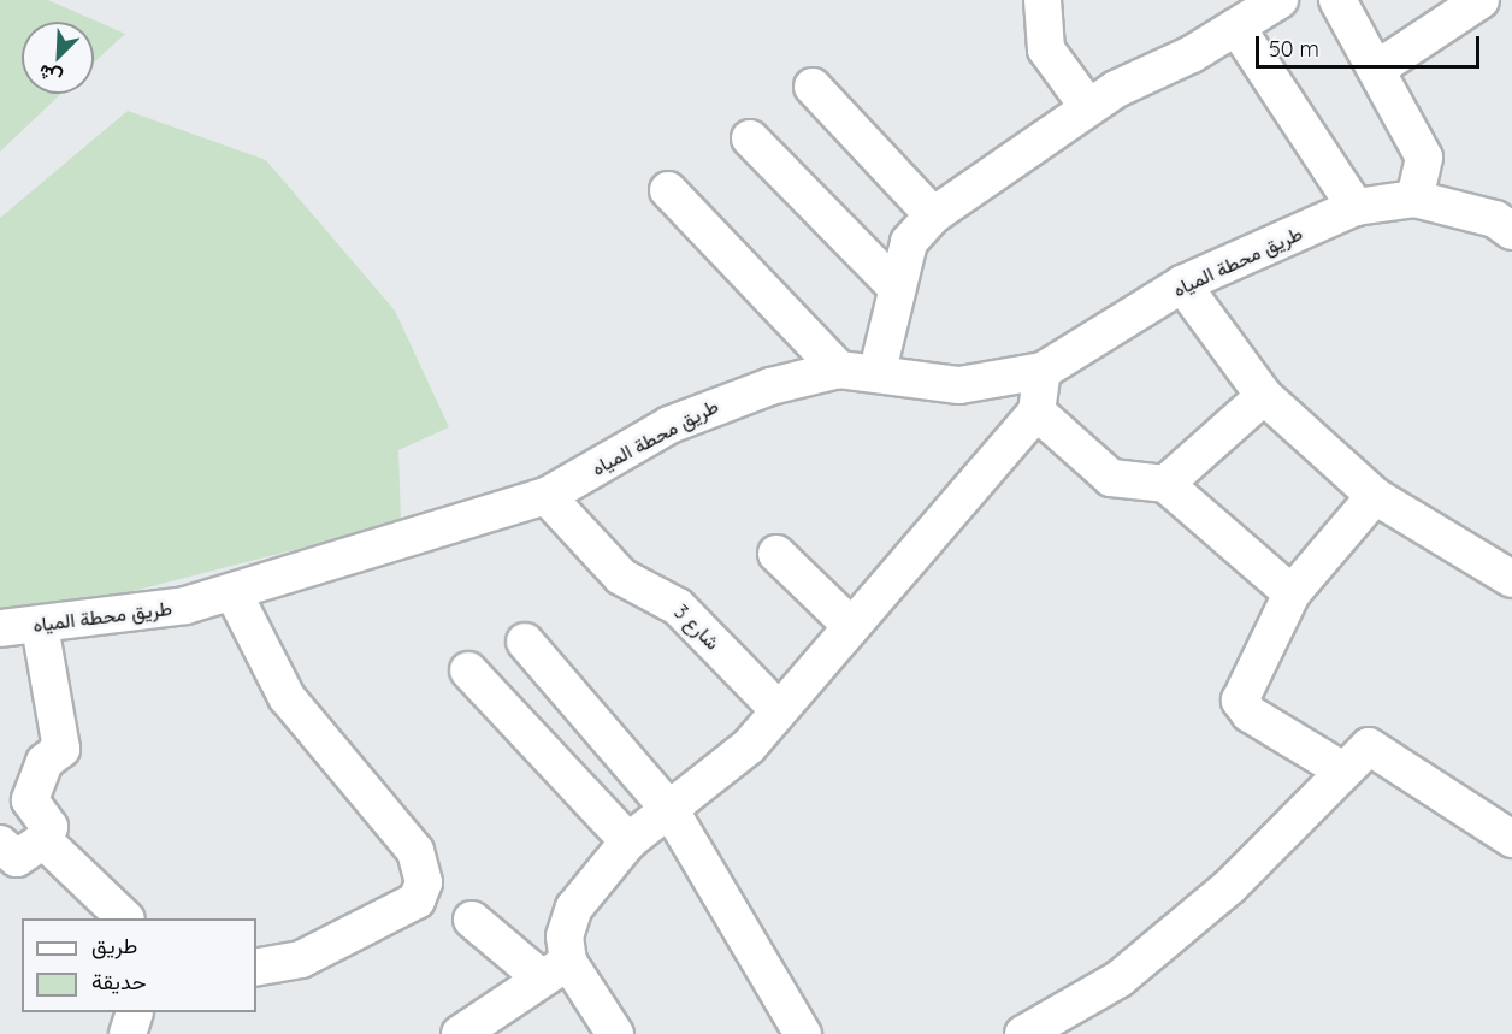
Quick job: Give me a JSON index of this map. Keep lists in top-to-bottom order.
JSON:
{
  "streets": {
    "street": ["طريق محطة المياه", "شارع 3"]
  },
  "crossings": [
    ["طريق محطة المياه", "شارع 3"]
  ],
  "legend": ["طريق", "حديقة"],
  "scale_bar": "50 m",
  "north": "bottom left"
}
